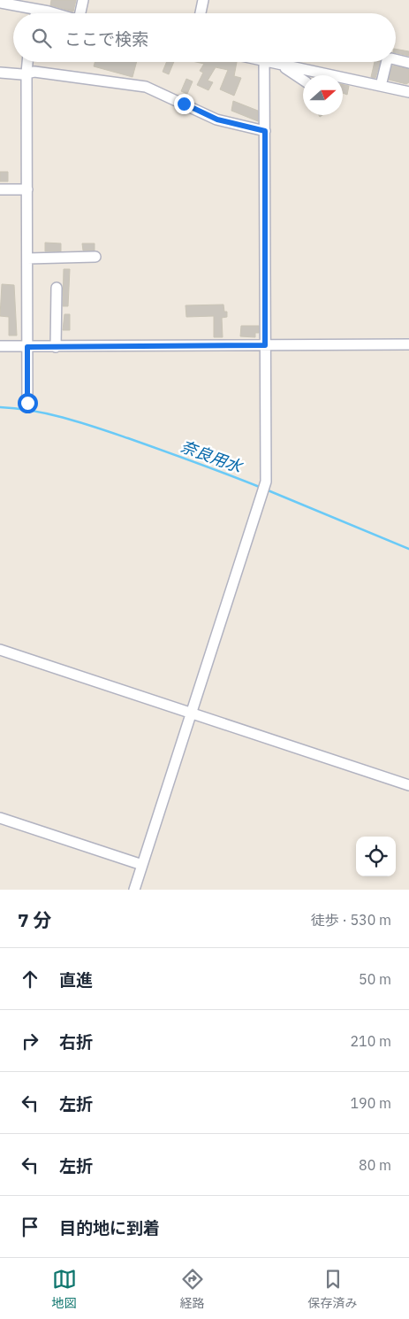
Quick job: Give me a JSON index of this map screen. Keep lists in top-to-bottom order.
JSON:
{
  "water": ["奈良用水"],
  "north": "right",
  "page": {
    "search": "ここで検索",
    "heading": ["7 分", "徒歩 · 530 m"],
    "list": [
      ["直進", "50 m"],
      ["右折", "210 m"],
      ["左折", "190 m"],
      ["左折", "80 m"],
      "目的地に到着"
    ],
    "nav": ["地図", "経路", "保存済み"]
  }
}
